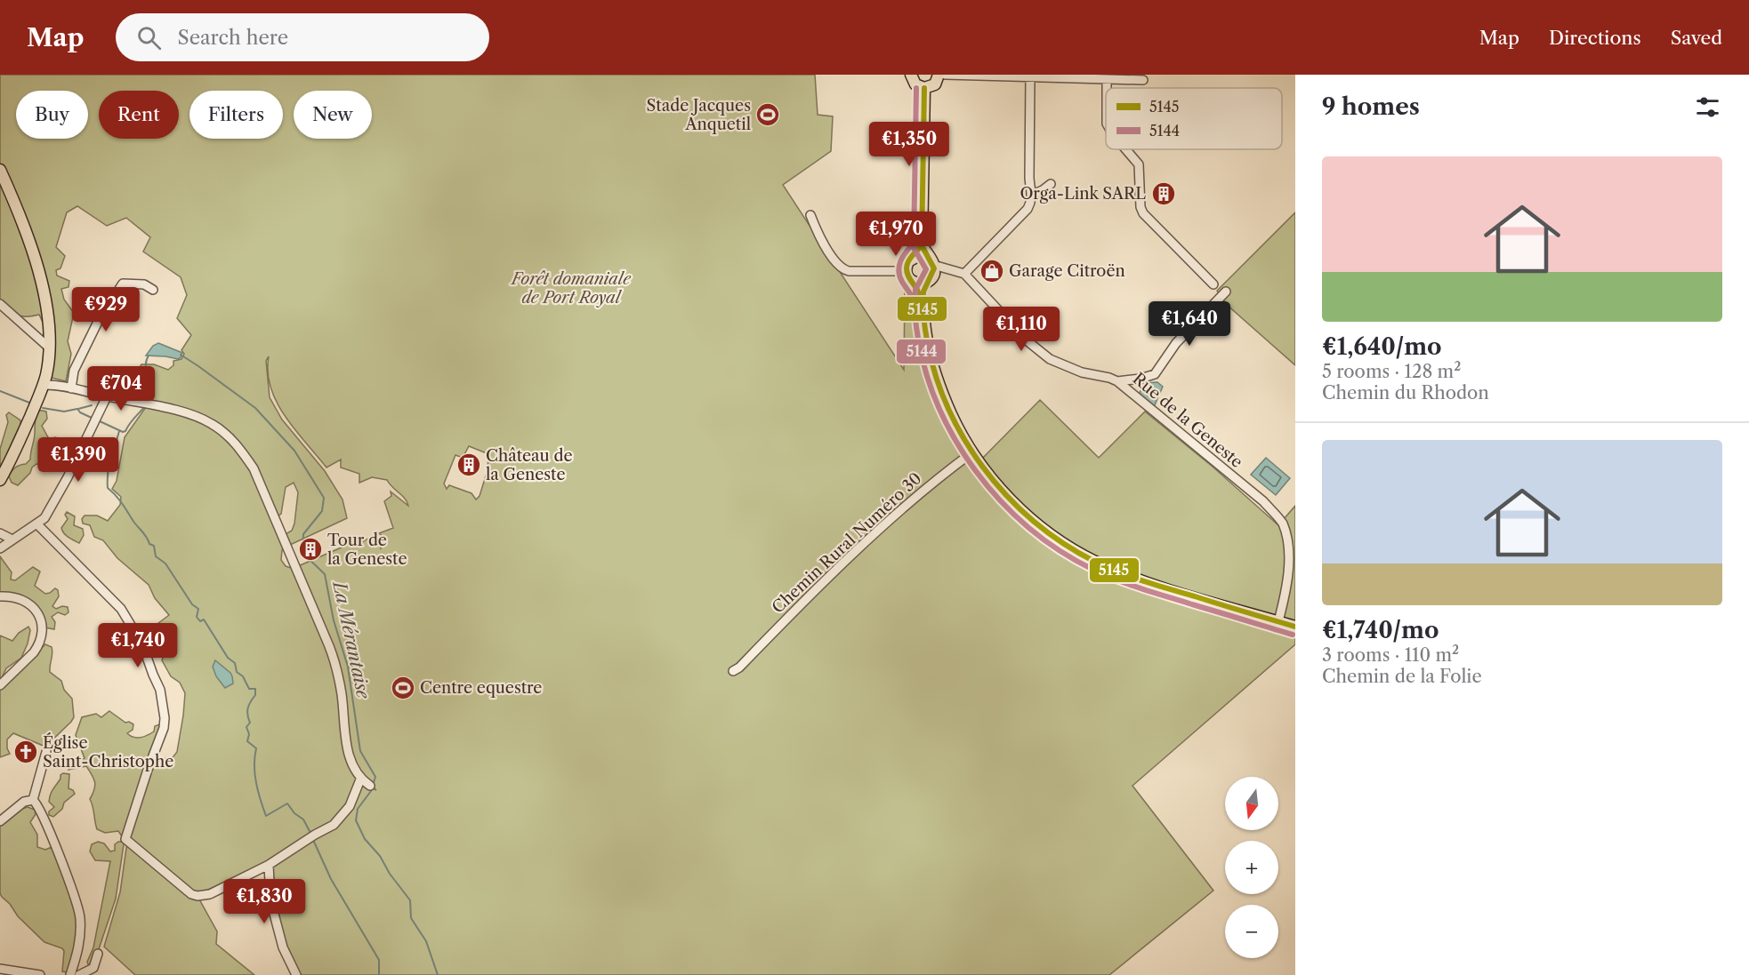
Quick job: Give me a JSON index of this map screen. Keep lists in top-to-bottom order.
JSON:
{
  "streets": {
    "street": ["Rue de la Geneste", "Chemin Rural Numéro 30"]
  },
  "water": ["La Mérantaise"],
  "parks": ["Forêt domaniale de Port Royal"],
  "places": {
    "sports": ["Stade Jacques Anquetil", "Centre equestre"],
    "building": ["Orga-Link SARL", "Château de la Geneste", "Tour de la Geneste"],
    "shop": ["Garage Citroën"],
    "church": ["Église Saint-Christophe"]
  },
  "lines": ["transit line 5145", "transit line 5144"],
  "legend": ["5145", "5144"],
  "north": "bottom",
  "page": {
    "header": "Map",
    "search": "Search here",
    "nav": ["Map", "Directions", "Saved"],
    "heading": "9 homes",
    "chip": [
      "Buy",
      "Rent",
      "Filters",
      "New"
    ],
    "price": [
      "€1,350",
      "€1,970",
      "€929",
      "€1,640",
      "€1,110",
      "€704",
      "€1,390",
      "€1,740",
      "€1,830"
    ],
    "list": [
      {
        "name": "€1,640/mo",
        "note": "5 rooms · 128 m² · Chemin du Rhodon"
      },
      {
        "name": "€1,740/mo",
        "note": "3 rooms · 110 m² · Chemin de la Folie"
      }
    ],
    "map_buttons": ["+", "−"]
  }
}
